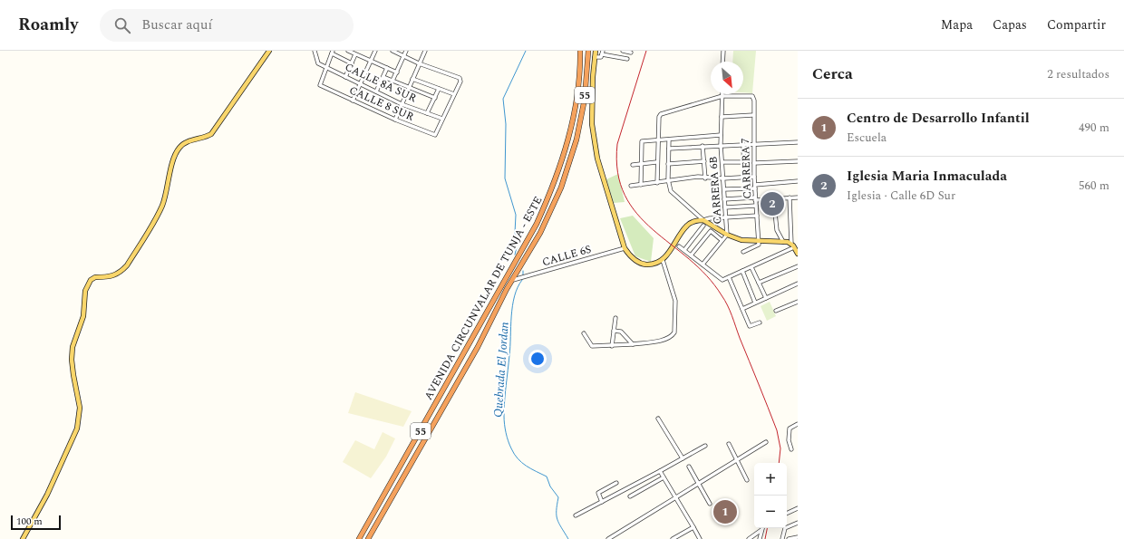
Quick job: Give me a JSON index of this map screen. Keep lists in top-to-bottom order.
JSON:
{
  "streets": {
    "highway": ["55", "AVENIDA CIRCUNVALAR DE TUNJA - ESTE"],
    "street": [
      "CALLE 8A SUR",
      "CALLE 8 SUR",
      "CARRERA 7",
      "CARRERA 6B",
      "CALLE 6S"
    ]
  },
  "crossings": [
    ["CALLE 8A SUR", "CALLE 8 SUR"],
    ["CARRERA 7", "CARRERA 6B"],
    ["CALLE 6S", "AVENIDA CIRCUNVALAR DE TUNJA - ESTE"]
  ],
  "water": ["Quebrada El Jordan"],
  "scale_bar": "100 m",
  "north": "bottom right",
  "page": {
    "header": "Roamly",
    "search": "Buscar aquí",
    "nav": ["Mapa", "Capas", "Compartir"],
    "heading": ["Cerca", "2 resultados"],
    "list": [
      {
        "mark": "1",
        "name": "Centro de Desarrollo Infantil",
        "note": "Escuela",
        "value": "490 m"
      },
      {
        "mark": "2",
        "name": "Iglesia Maria Inmaculada",
        "note": "Iglesia · Calle 6D Sur",
        "value": "560 m"
      }
    ],
    "pins": ["2", "1"],
    "map_buttons": ["+", "−"],
    "scale": "100 m"
  }
}
